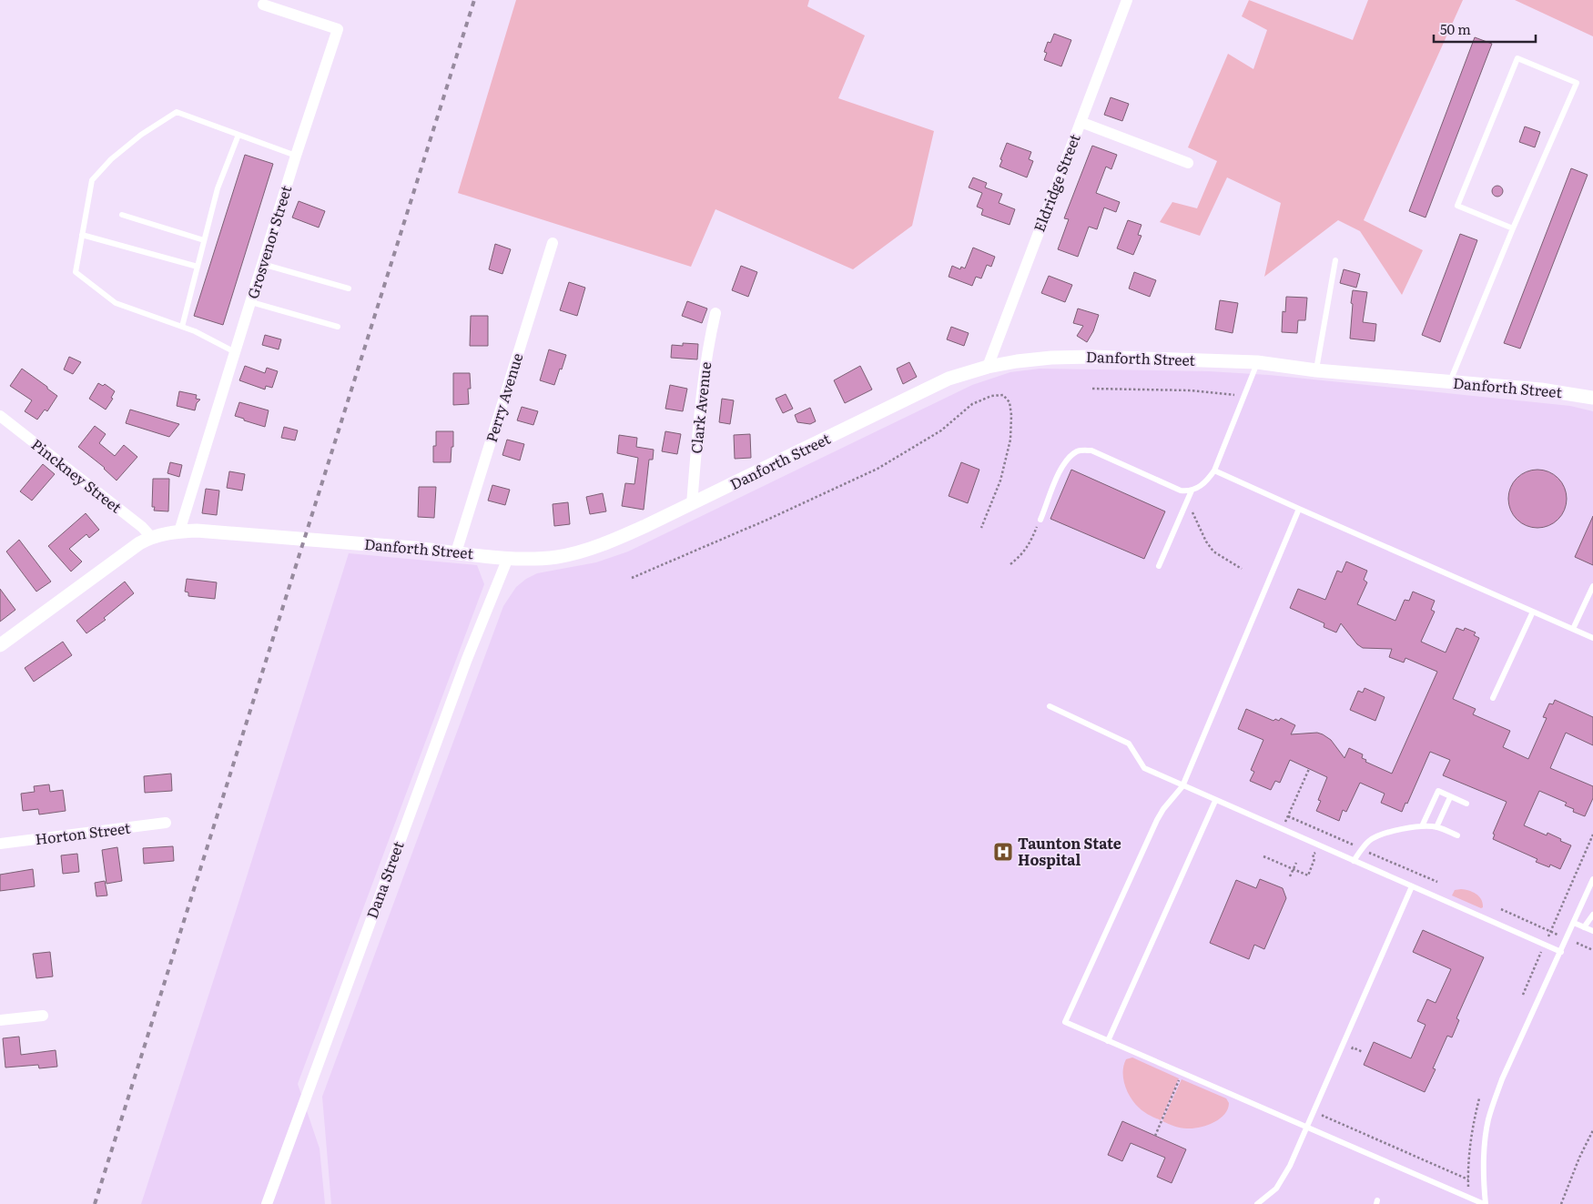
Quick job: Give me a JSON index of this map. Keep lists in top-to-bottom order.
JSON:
{
  "streets": {
    "street": [
      "Eldridge Street",
      "Grosvenor Street",
      "Danforth Street",
      "Perry Avenue",
      "Clark Avenue",
      "Pinckney Street",
      "Horton Street",
      "Dana Street"
    ]
  },
  "crossings": [
    ["Eldridge Street", "Danforth Street"],
    ["Grosvenor Street", "Danforth Street"],
    ["Danforth Street", "Perry Avenue"],
    ["Danforth Street", "Clark Avenue"],
    ["Danforth Street", "Pinckney Street"],
    ["Danforth Street", "Dana Street"]
  ],
  "places": {
    "hospital": ["Taunton State Hospital"]
  },
  "scale_bar": "50 m"
}
